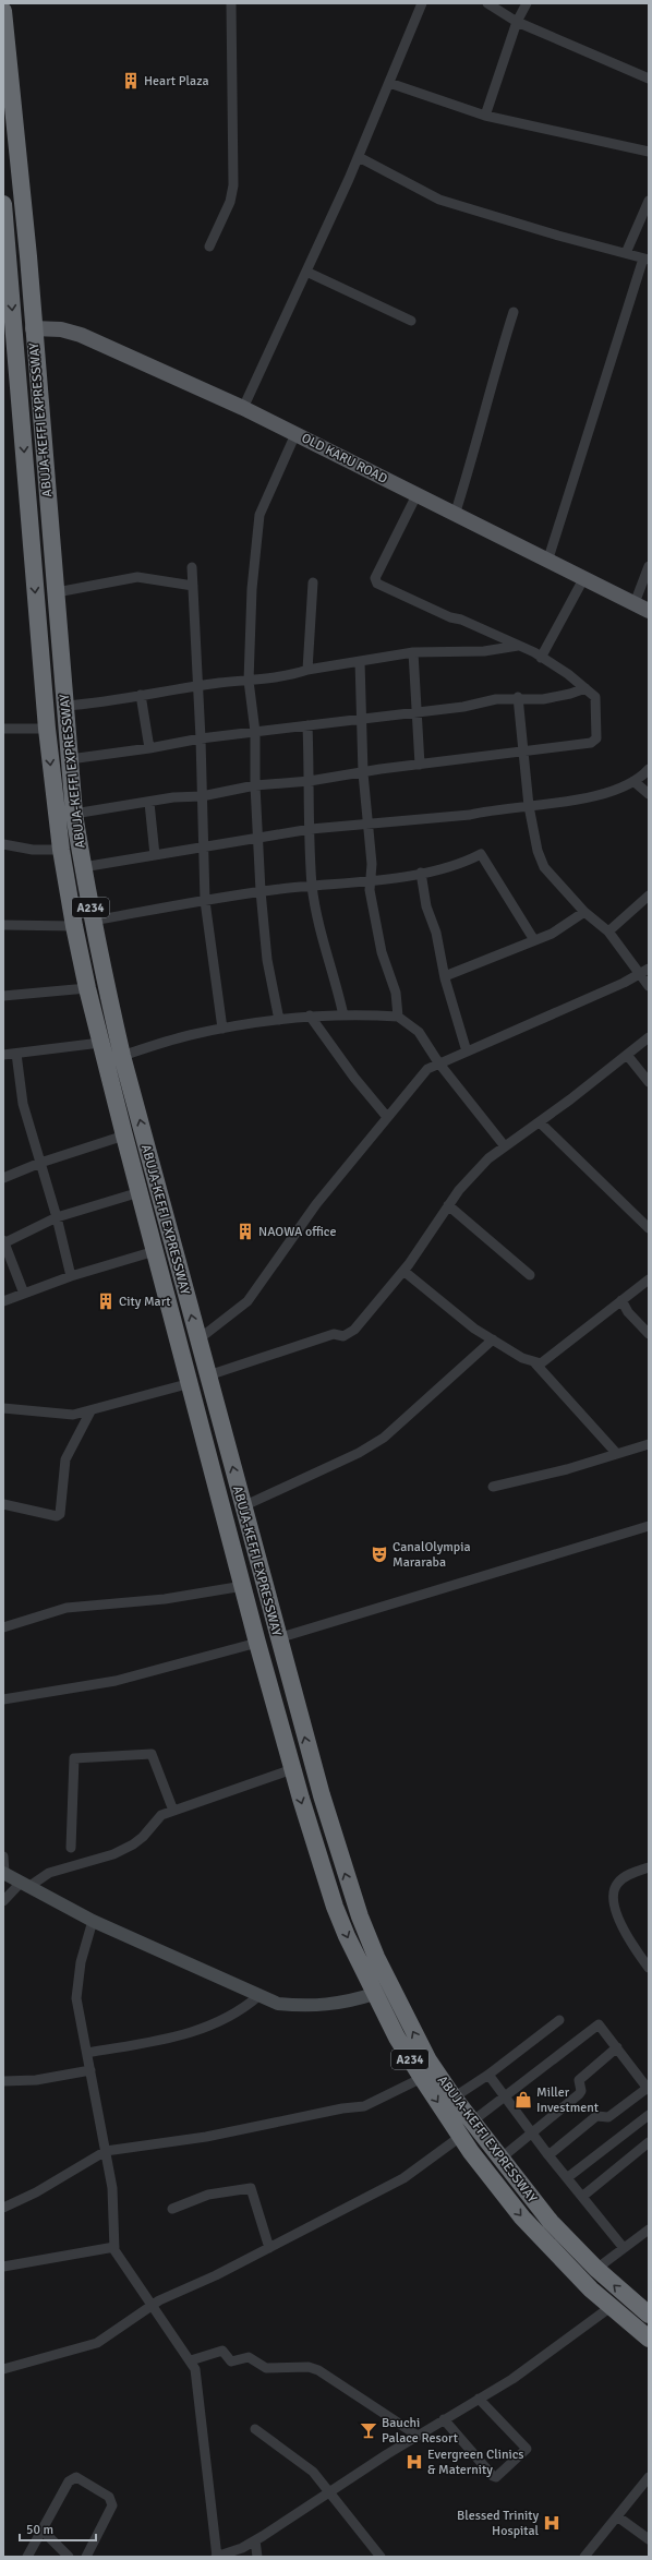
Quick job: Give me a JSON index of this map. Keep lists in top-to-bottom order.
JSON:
{
  "streets": {
    "highway": ["ABUJA-KEFFI EXPRESSWAY", "A234"],
    "main road": ["OLD KARU ROAD"]
  },
  "crossings": [
    ["ABUJA-KEFFI EXPRESSWAY", "OLD KARU ROAD"]
  ],
  "places": {
    "building": ["Heart Plaza", "NAOWA office", "City Mart"],
    "theatre": ["CanalOlympia Mararaba"],
    "shop": ["Miller Investment"],
    "bar": ["Bauchi Palace Resort"],
    "hospital": ["Evergreen Clinics & Maternity", "Blessed Trinity Hospital"]
  },
  "scale_bar": "50 m"
}
